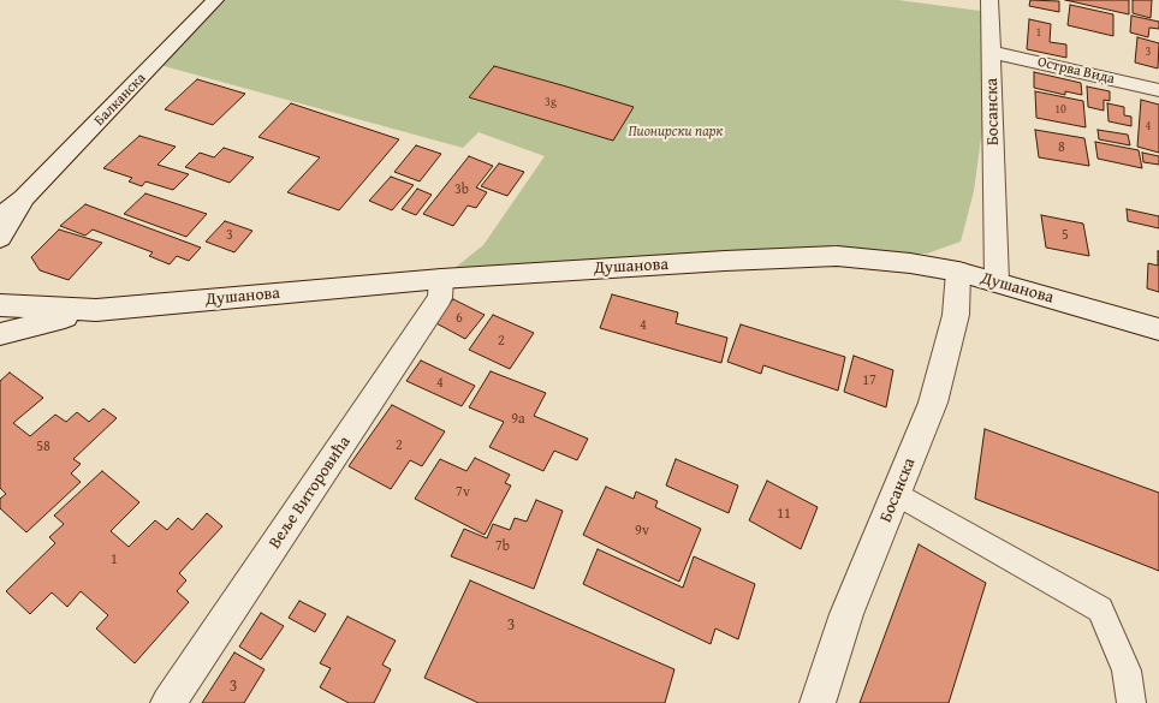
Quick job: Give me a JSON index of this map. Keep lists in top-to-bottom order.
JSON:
{
  "streets": {
    "main road": [
      "Острва Вида",
      "Балканска",
      "Босанска",
      "Душанова",
      "Веље Виторовића"
    ]
  },
  "crossings": [
    ["Острва Вида", "Босанска"],
    ["Босанска", "Душанова"],
    ["Душанова", "Веље Виторовића"]
  ],
  "parks": ["Пионирски парк"],
  "house_numbers": [
    "1",
    "3",
    "3g",
    "10",
    "4",
    "8",
    "3b",
    "3",
    "5",
    "6",
    "4",
    "2",
    "17",
    "4",
    "9a",
    "2",
    "58",
    "7v",
    "11",
    "9v",
    "7b",
    "1",
    "3",
    "3"
  ]
}
